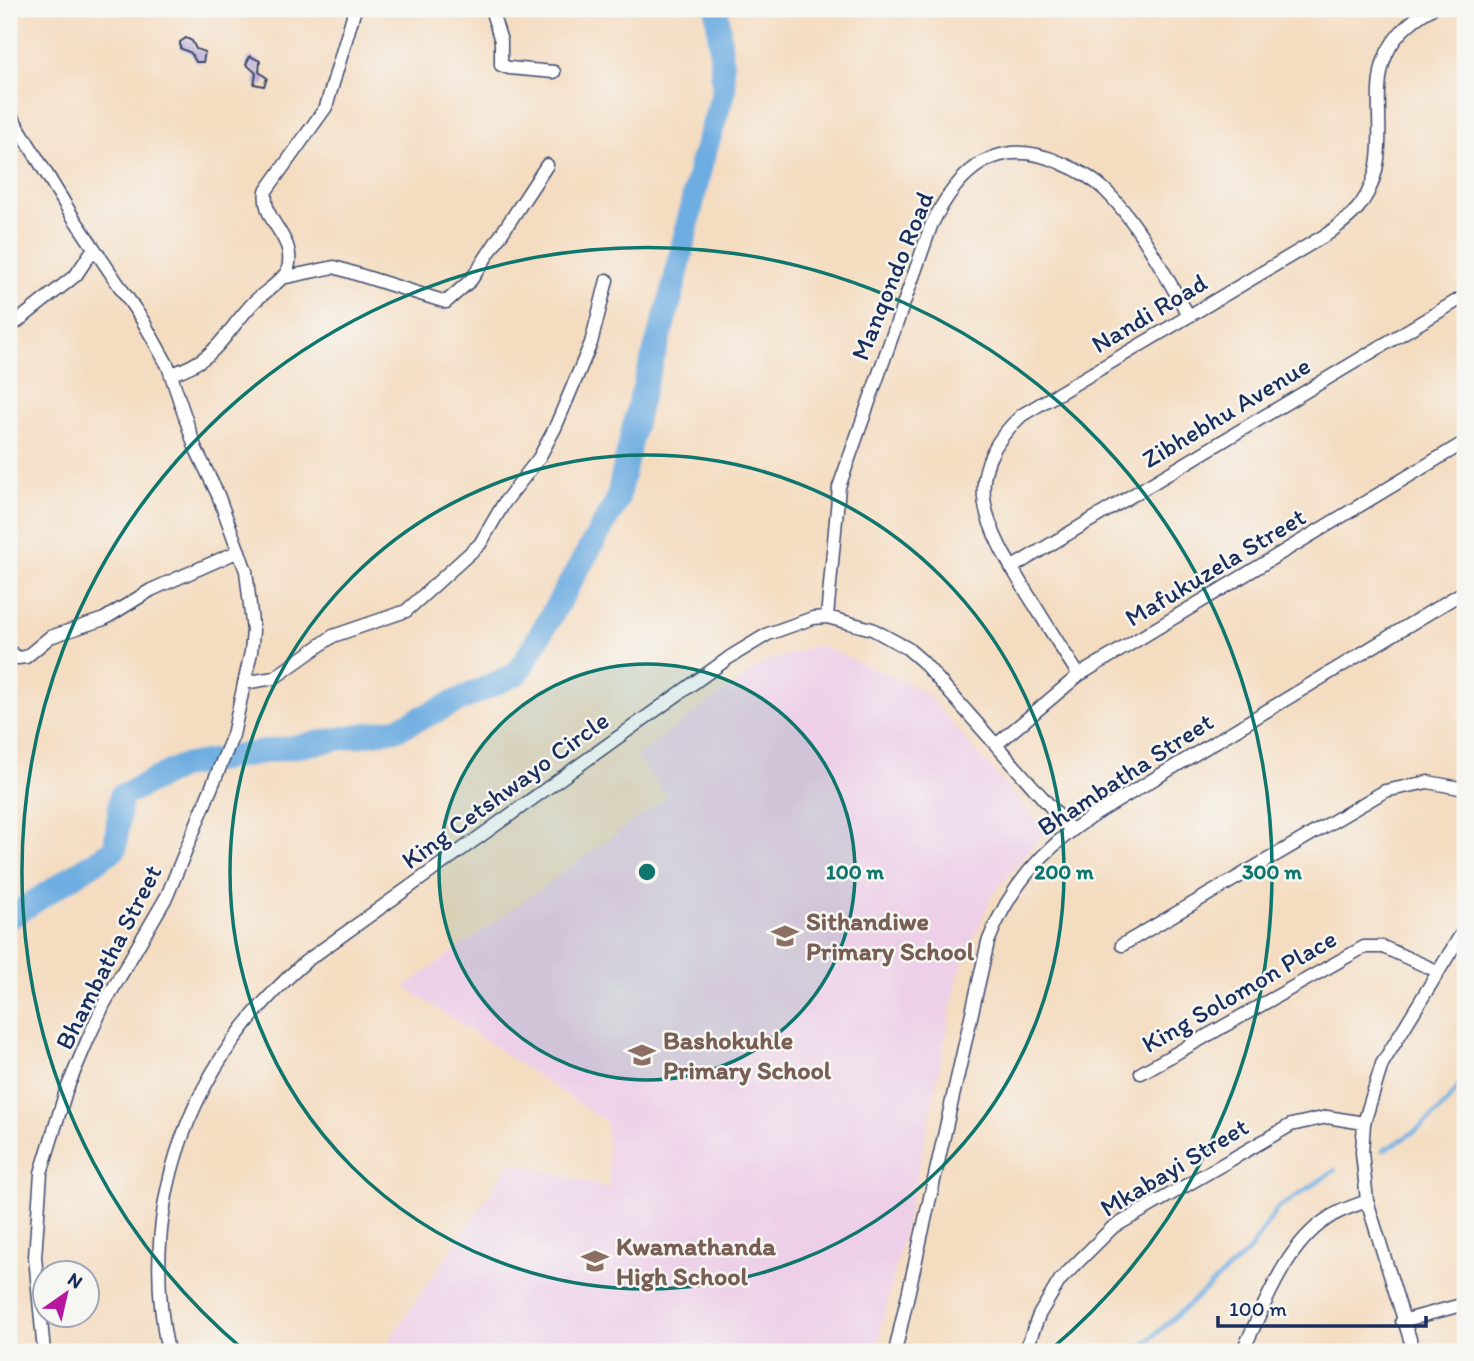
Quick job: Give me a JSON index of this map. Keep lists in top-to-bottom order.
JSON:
{
  "streets": {
    "street": [
      "Manqondo Road",
      "Nandi Road",
      "Zibhebhu Avenue",
      "Mafukuzela Street",
      "Bhambatha Street",
      "King Cetshwayo Circle",
      "King Solomon Place",
      "Mkabayi Street"
    ]
  },
  "crossings": [
    ["Manqondo Road", "Nandi Road"],
    ["Manqondo Road", "King Cetshwayo Circle"],
    ["Nandi Road", "Zibhebhu Avenue"],
    ["Nandi Road", "Mafukuzela Street"],
    ["Mafukuzela Street", "King Cetshwayo Circle"],
    ["Bhambatha Street", "King Cetshwayo Circle"]
  ],
  "places": {
    "school or university": ["Sithandiwe Primary School", "Bashokuhle Primary School", "Kwamathanda High School"]
  },
  "scale_bar": "100 m",
  "north": "top right",
  "rings": ["100 m", "200 m", "300 m"]
}
